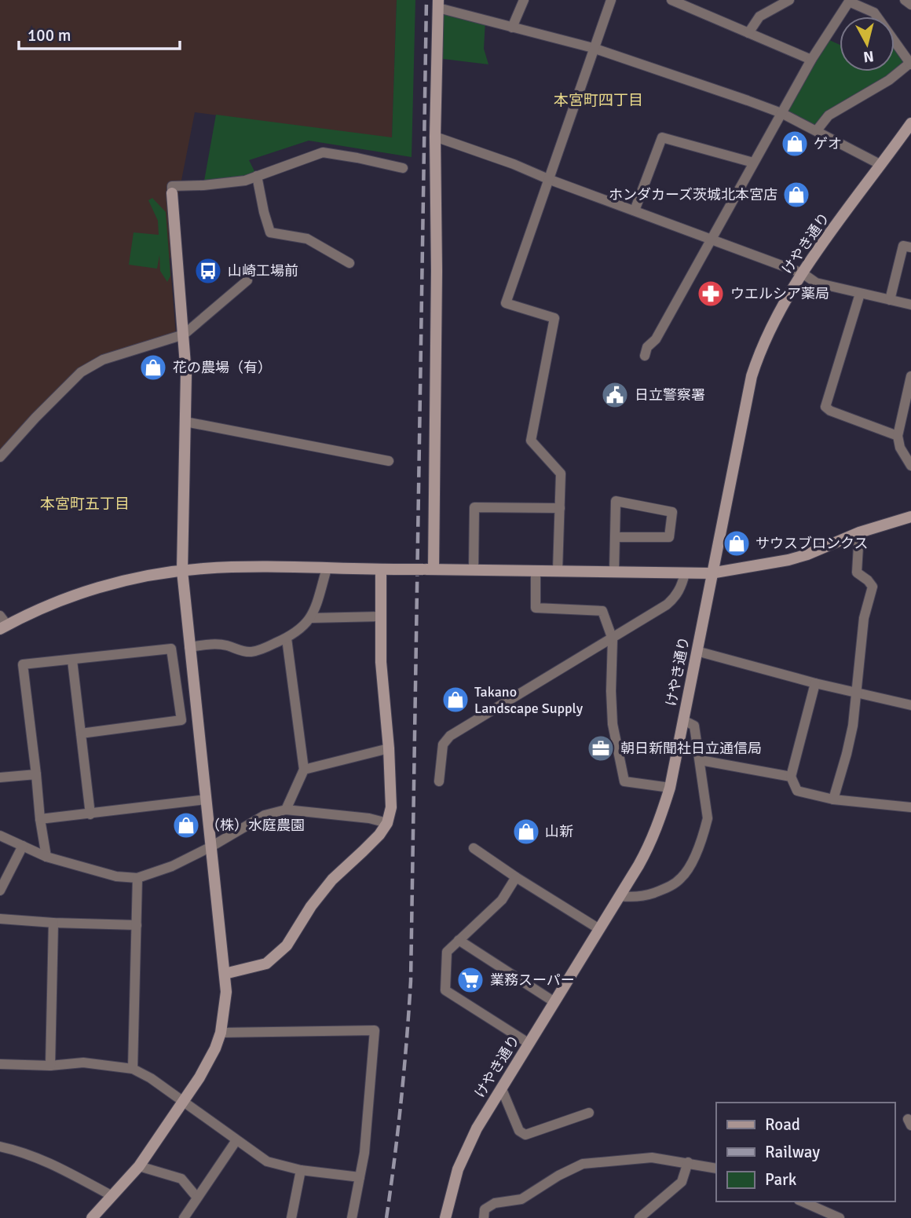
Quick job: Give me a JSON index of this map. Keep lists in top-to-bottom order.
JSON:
{
  "streets": {
    "street": ["けやき通り"]
  },
  "districts": ["本宮町四丁目", "本宮町五丁目"],
  "places": {
    "shop": [
      "ゲオ",
      "ホンダカーズ茨城北本宮店",
      "花の農場（有）",
      "サウスブロンクス",
      "Takano Landscape Supply",
      "（株）水庭農園",
      "山新"
    ],
    "bus stop": ["山崎工場前"],
    "pharmacy": ["ウエルシア薬局"],
    "public building": ["日立警察署"],
    "office": ["朝日新聞社日立通信局"],
    "supermarket": ["業務スーパー"]
  },
  "legend": ["Road", "Railway", "Park"],
  "scale_bar": "100 m",
  "north": "bottom"
}
